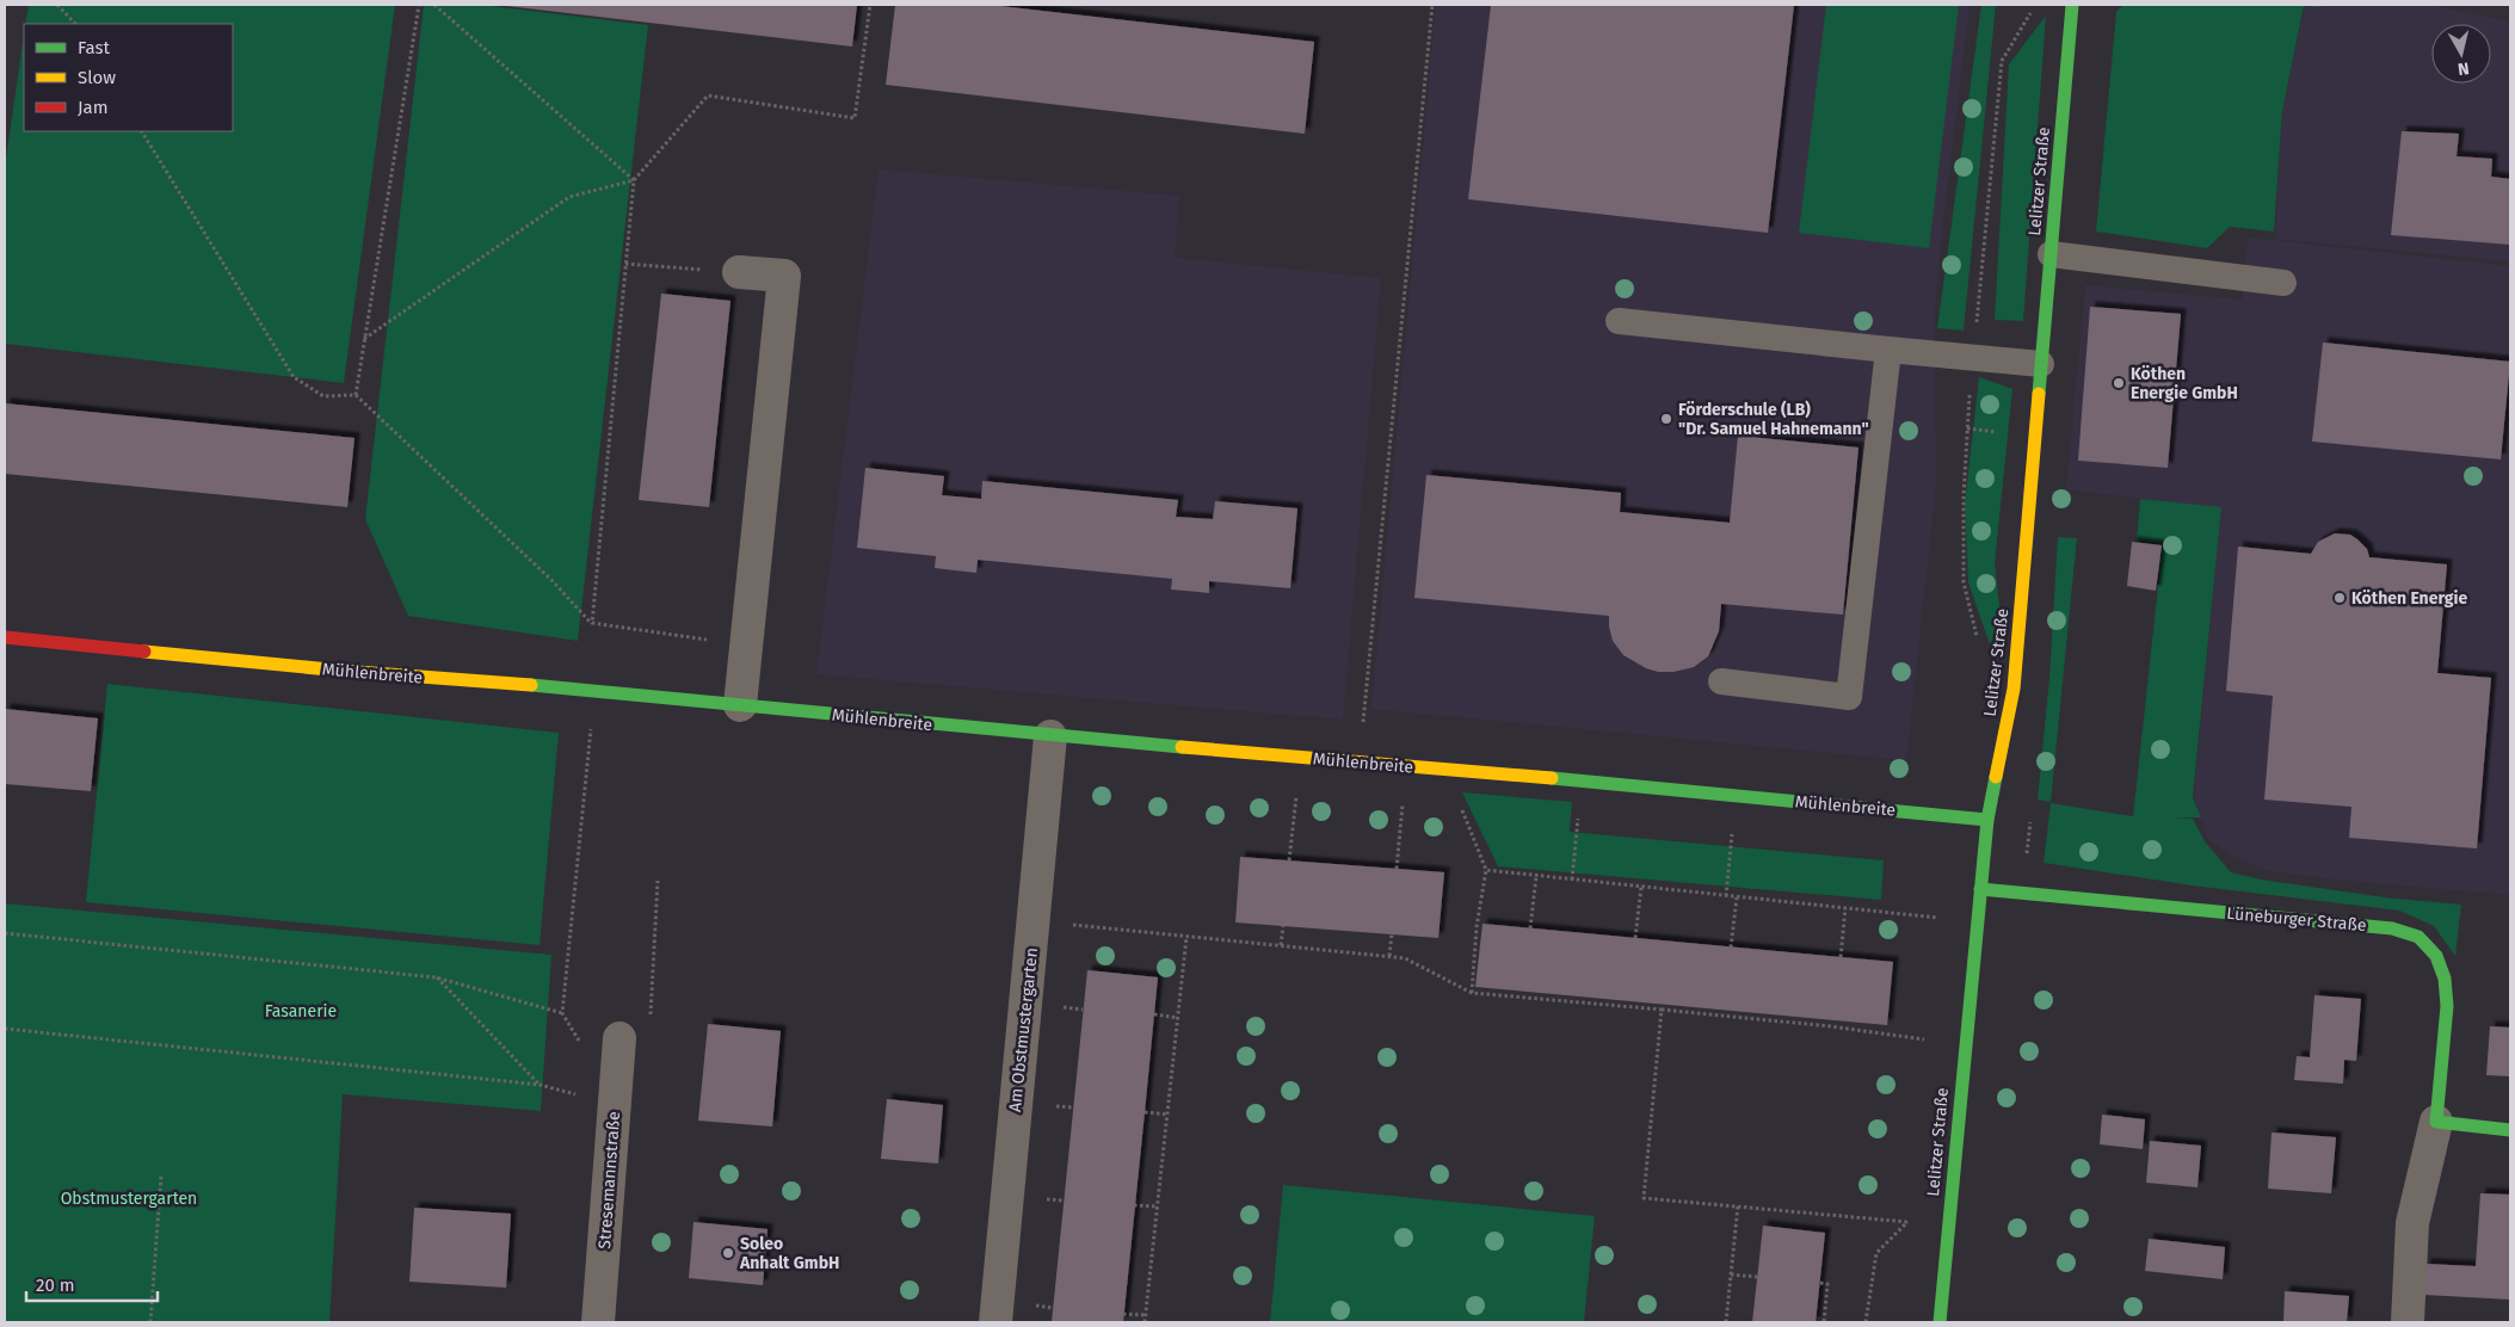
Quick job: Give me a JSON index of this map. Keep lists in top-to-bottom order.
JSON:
{
  "streets": {
    "street": [
      "Lelitzer Straße",
      "Mühlenbreite",
      "Lüneburger Straße",
      "Am Obstmustergarten",
      "Stresemannstraße"
    ]
  },
  "crossings": [
    ["Lelitzer Straße", "Mühlenbreite"],
    ["Lelitzer Straße", "Lüneburger Straße"],
    ["Mühlenbreite", "Am Obstmustergarten"]
  ],
  "parks": ["Fasanerie", "Obstmustergarten"],
  "places": [
    "Köthen Energie GmbH",
    "Förderschule (LB) \"Dr. Samuel Hahnemann\"",
    "Köthen Energie",
    "Soleo Anhalt GmbH"
  ],
  "legend": ["Fast", "Slow", "Jam"],
  "scale_bar": "20 m",
  "north": "bottom"
}
